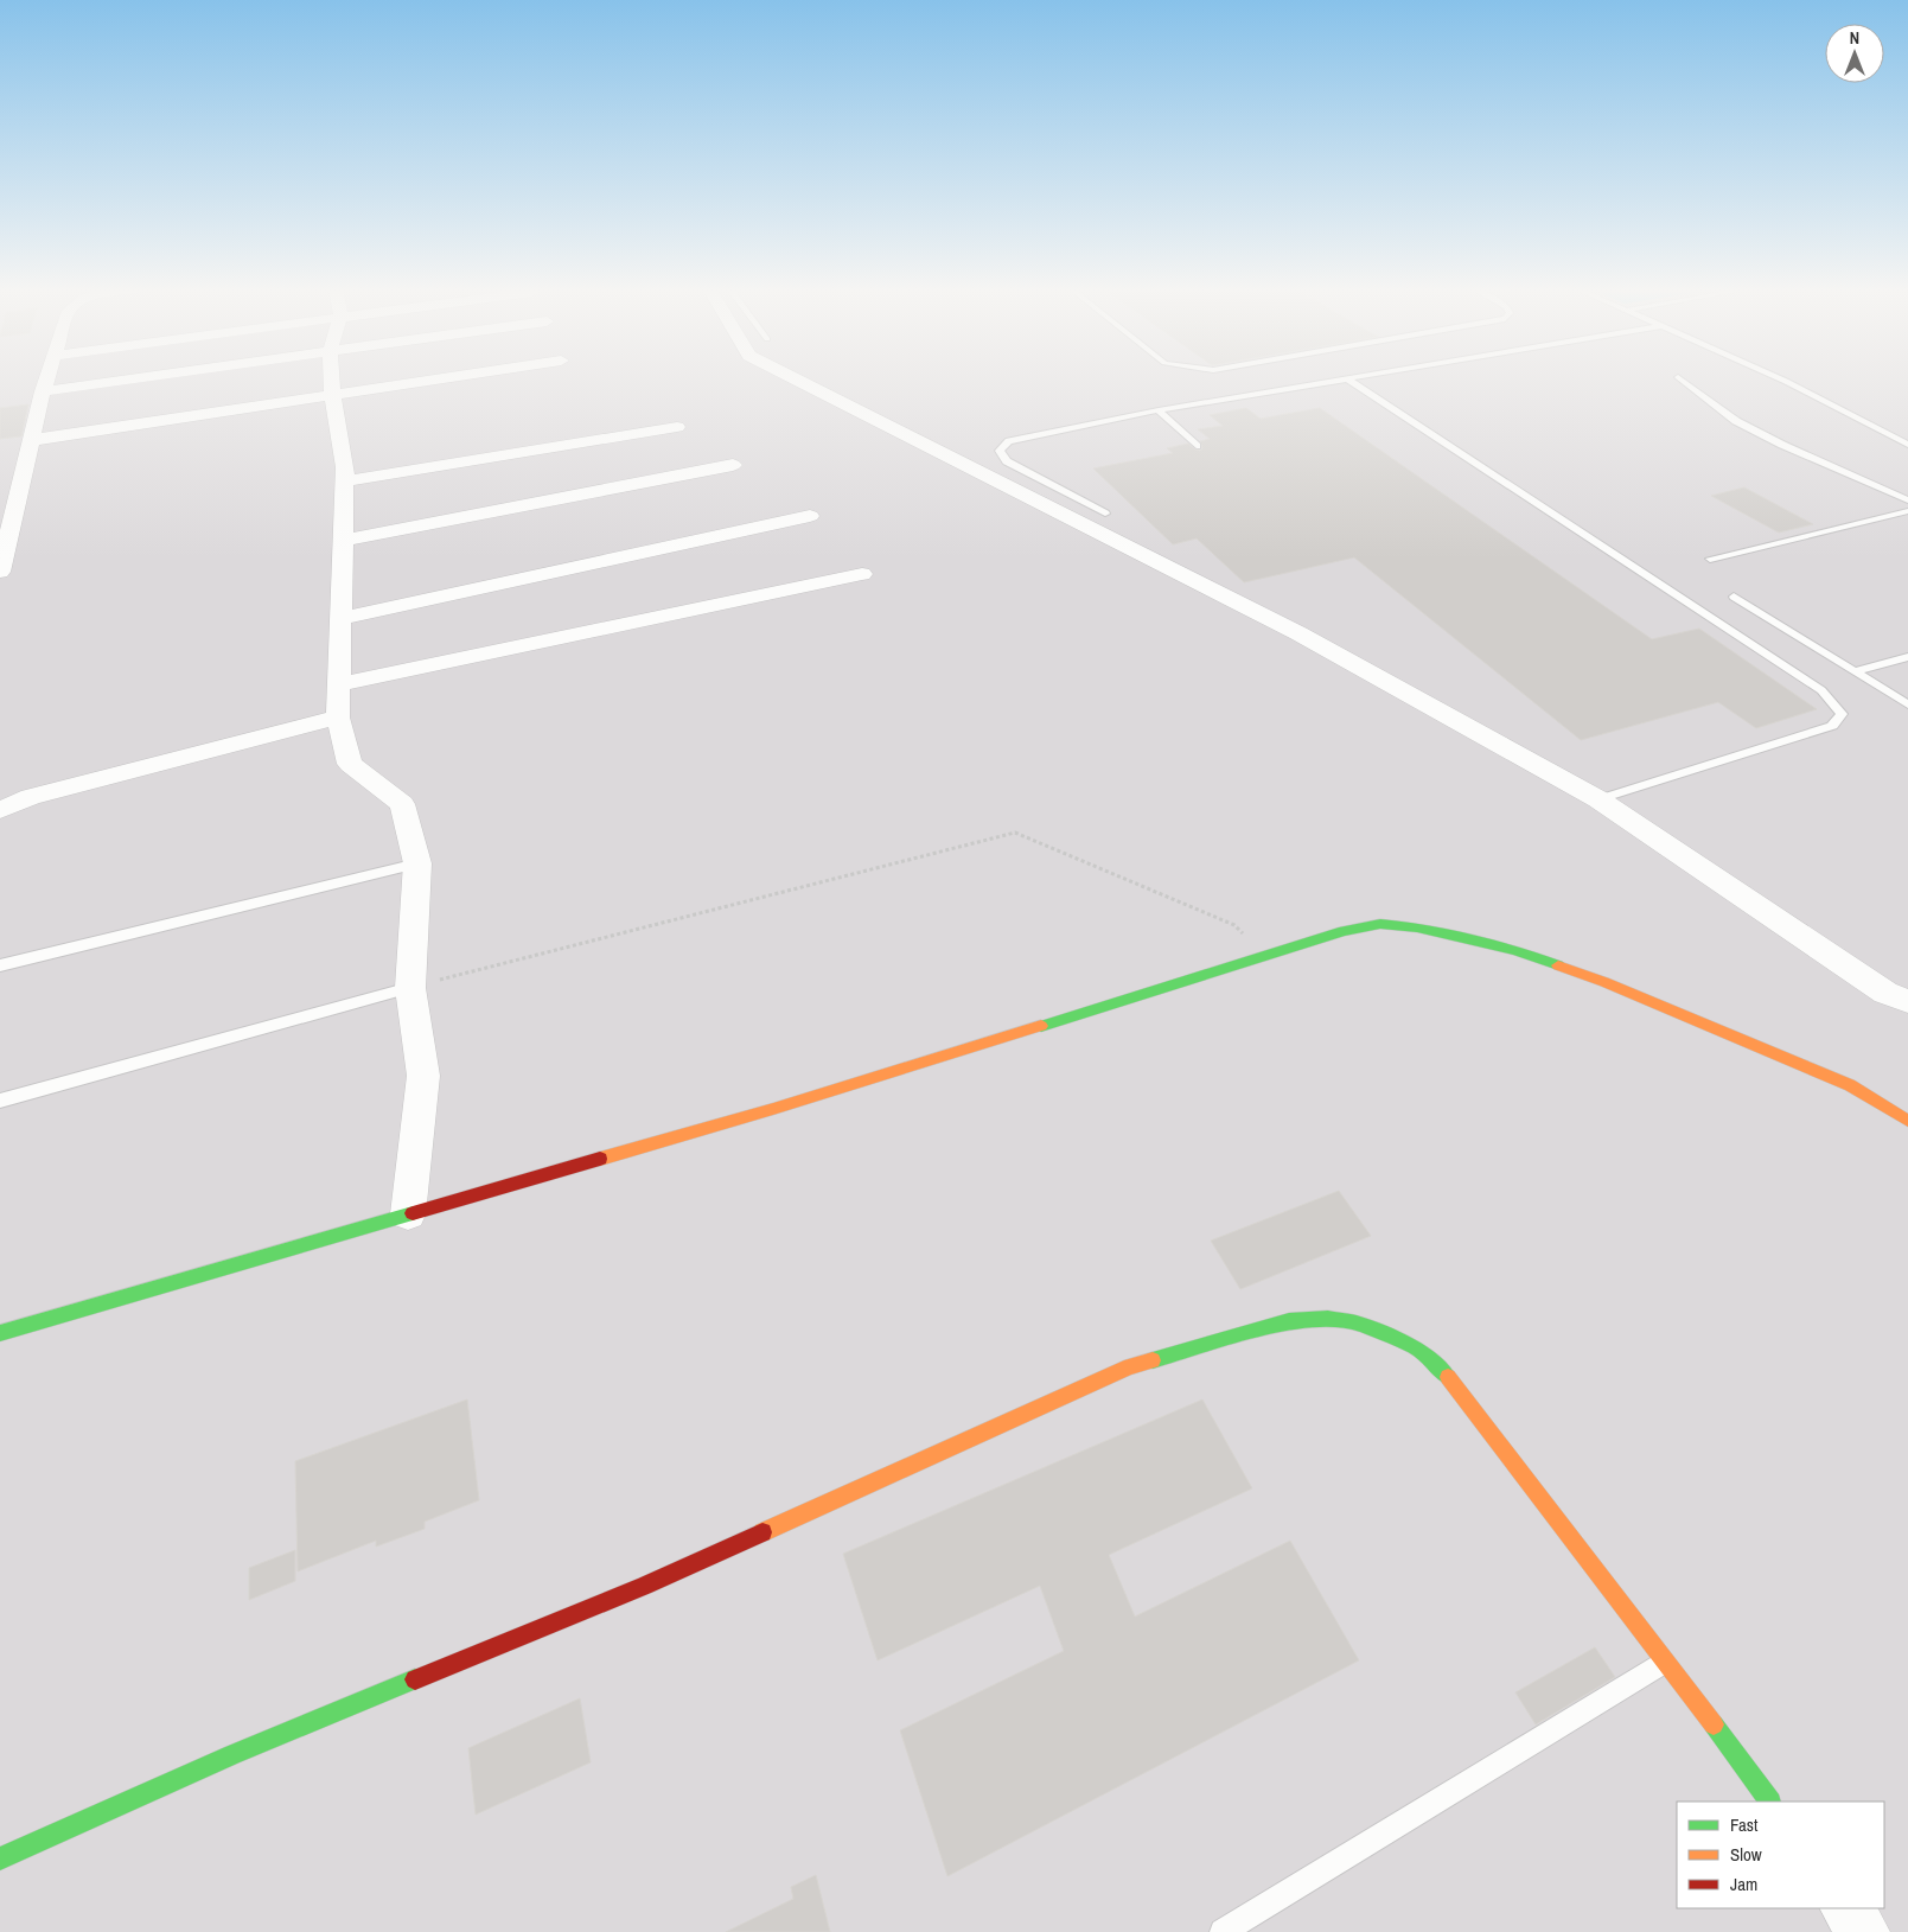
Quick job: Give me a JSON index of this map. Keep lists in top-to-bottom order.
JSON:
{
  "legend": ["Fast", "Slow", "Jam"],
  "north": "top"
}
